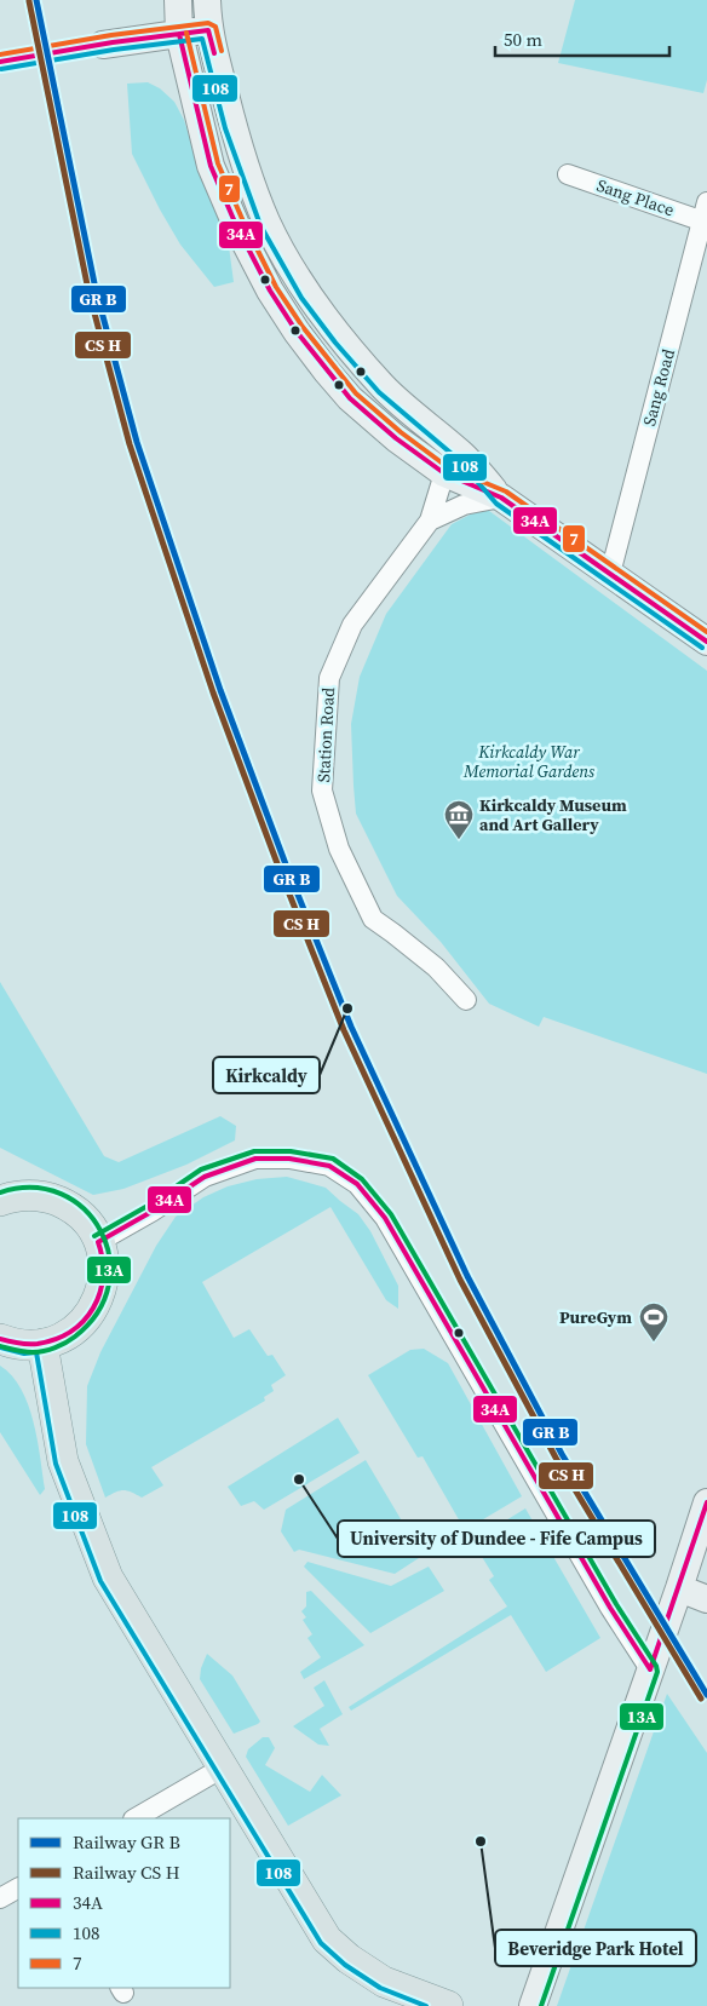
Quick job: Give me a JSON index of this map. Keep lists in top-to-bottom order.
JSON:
{
  "streets": {
    "street": ["Sang Place", "Sang Road", "Station Road"]
  },
  "crossings": [
    ["Sang Place", "Sang Road"]
  ],
  "parks": ["Kirkcaldy War Memorial Gardens"],
  "places": {
    "museum": ["Kirkcaldy Museum and Art Gallery"],
    "other": ["Kirkcaldy", "University of Dundee - Fife Campus", "Beveridge Park Hotel"],
    "sports": ["PureGym"]
  },
  "lines": [
    "transit line 7",
    "transit line 34A",
    "transit line 108",
    "transit line 13A"
  ],
  "legend": [
    "Railway GR B",
    "Railway CS H",
    "34A",
    "108",
    "7"
  ],
  "scale_bar": "50 m"
}
